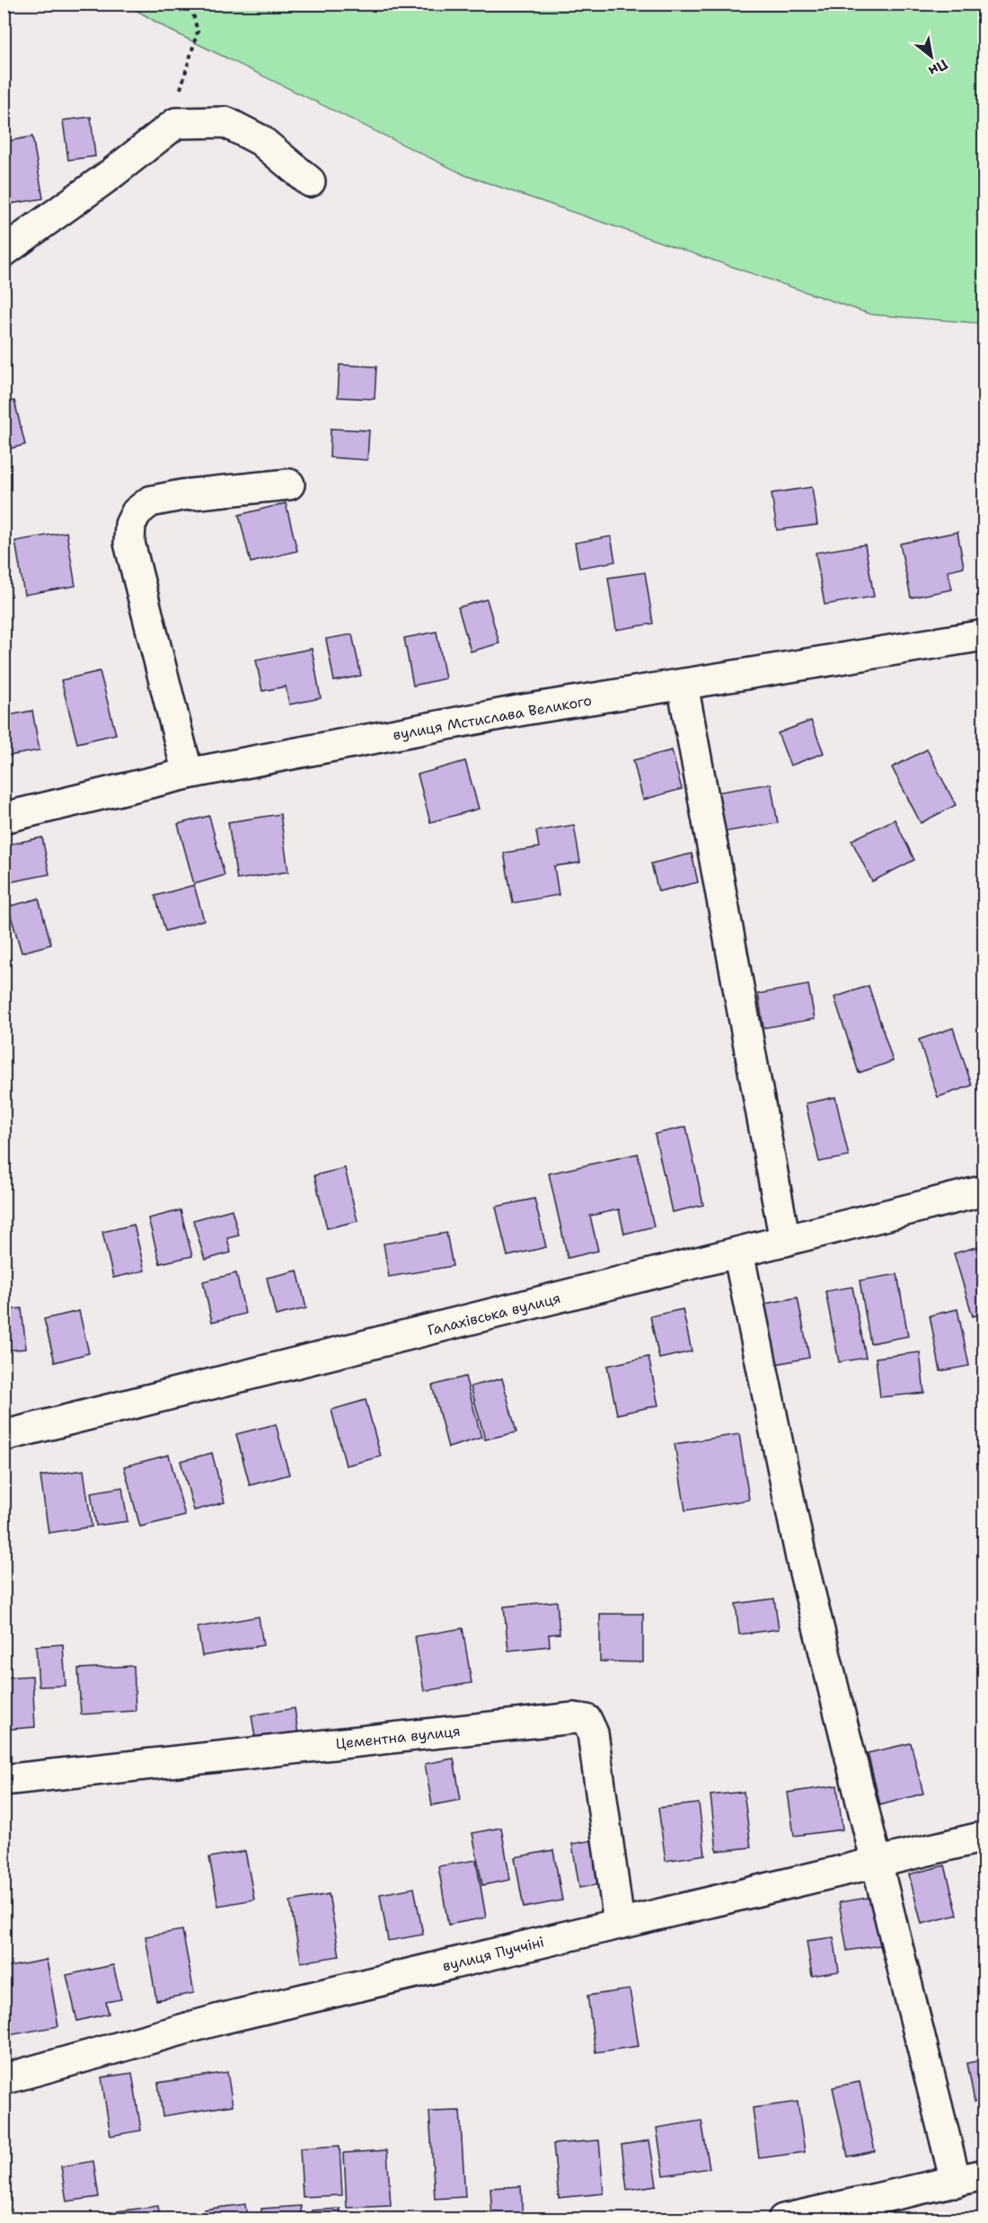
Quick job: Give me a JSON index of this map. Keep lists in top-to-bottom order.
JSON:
{
  "streets": {
    "street": [
      "вулиця Мстислава Великого",
      "Галахівська вулиця",
      "Цементна вулиця",
      "вулиця Пуччіні"
    ]
  },
  "crossings": [
    ["Цементна вулиця", "вулиця Пуччіні"]
  ],
  "north": "bottom right"
}
